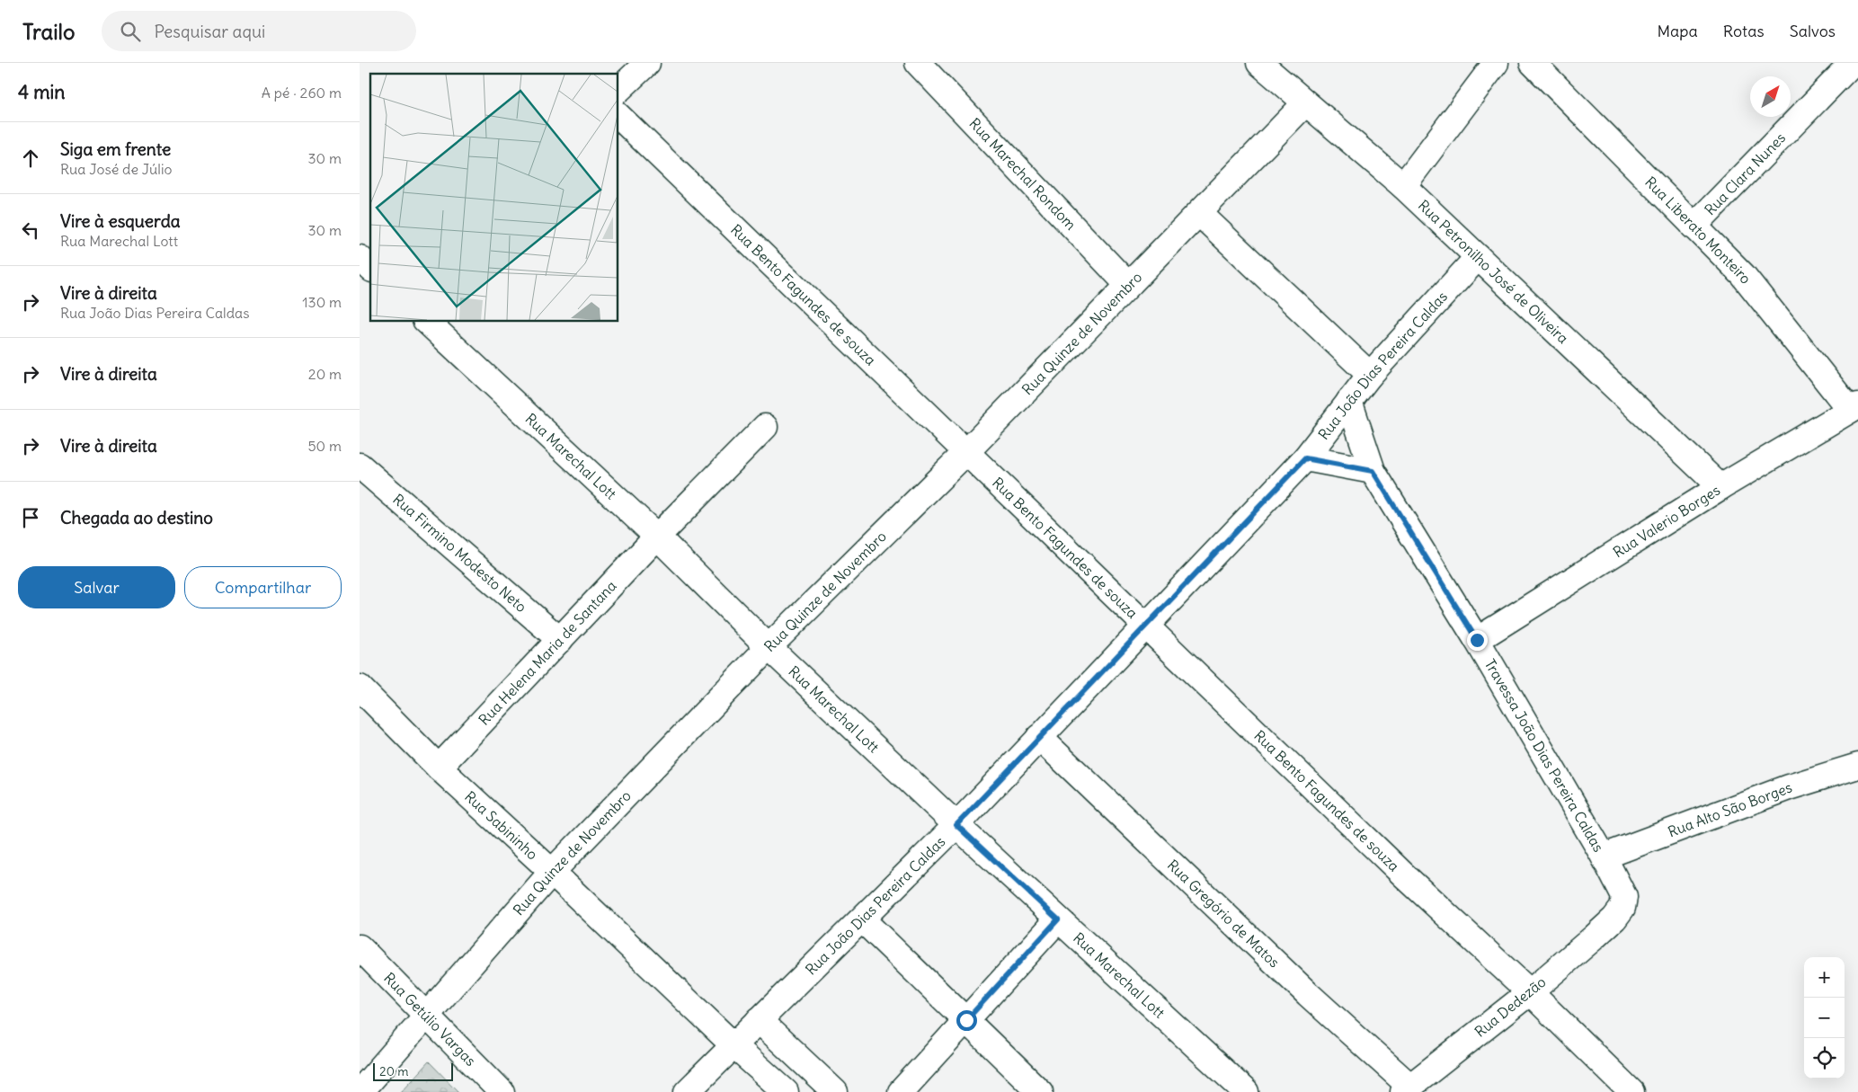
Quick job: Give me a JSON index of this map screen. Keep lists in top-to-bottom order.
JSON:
{
  "streets": {
    "street": [
      "Rua Clara Nunes",
      "Rua Marechal Rondom",
      "Rua Liberato Monteiro",
      "Rua Petronilho José de Oliveira",
      "Rua Bento Fagundes de souza",
      "Rua Quinze de Novembro",
      "Rua João Dias Pereira Caldas",
      "Rua Marechal Lott",
      "Rua Valerio Borges",
      "Rua Firmino Modesto Neto",
      "Rua Helena Maria de Santana",
      "Travessa João Dias Pereira Caldas",
      "Rua Alto São Borges",
      "Rua Sabininho",
      "Rua Gregório de Matos",
      "Rua Dedezão",
      "Rua Getúlio Vargas"
    ]
  },
  "crossings": [
    ["Rua Clara Nunes", "Rua Liberato Monteiro"],
    ["Rua Marechal Rondom", "Rua Quinze de Novembro"],
    ["Rua Liberato Monteiro", "Rua Valerio Borges"],
    ["Rua Petronilho José de Oliveira", "Rua Quinze de Novembro"],
    ["Rua Petronilho José de Oliveira", "Rua João Dias Pereira Caldas"],
    ["Rua Petronilho José de Oliveira", "Rua Valerio Borges"],
    ["Rua Bento Fagundes de souza", "Rua Quinze de Novembro"],
    ["Rua Bento Fagundes de souza", "Rua João Dias Pereira Caldas"],
    ["Rua Bento Fagundes de souza", "Rua Dedezão"],
    ["Rua Quinze de Novembro", "Rua Marechal Lott"],
    ["Rua Quinze de Novembro", "Rua Sabininho"],
    ["Rua Quinze de Novembro", "Rua Getúlio Vargas"],
    ["Rua João Dias Pereira Caldas", "Rua Marechal Lott"],
    ["Rua João Dias Pereira Caldas", "Travessa João Dias Pereira Caldas"],
    ["Rua João Dias Pereira Caldas", "Rua Sabininho"],
    ["Rua João Dias Pereira Caldas", "Rua Gregório de Matos"],
    ["Rua Marechal Lott", "Rua Helena Maria de Santana"],
    ["Rua Valerio Borges", "Travessa João Dias Pereira Caldas"],
    ["Rua Firmino Modesto Neto", "Rua Helena Maria de Santana"],
    ["Rua Helena Maria de Santana", "Rua Sabininho"],
    ["Travessa João Dias Pereira Caldas", "Rua Alto São Borges"],
    ["Travessa João Dias Pereira Caldas", "Rua Dedezão"],
    ["Rua Gregório de Matos", "Rua Dedezão"]
  ],
  "scale_bar": "20 m",
  "north": "top right",
  "page": {
    "header": "Trailo",
    "search": "Pesquisar aqui",
    "nav": ["Mapa", "Rotas", "Salvos"],
    "heading": ["4 min", "A pé · 260 m"],
    "list": [
      ["Siga em frente", "Rua José de Júlio", "30 m"],
      ["Vire à esquerda", "Rua Marechal Lott", "30 m"],
      ["Vire à direita", "Rua João Dias Pereira Caldas", "130 m"],
      ["Vire à direita", "20 m"],
      ["Vire à direita", "50 m"],
      "Chegada ao destino"
    ],
    "buttons": ["Salvar", "Compartilhar"],
    "map_buttons": ["+", "−"],
    "scale": "20 m"
  }
}
